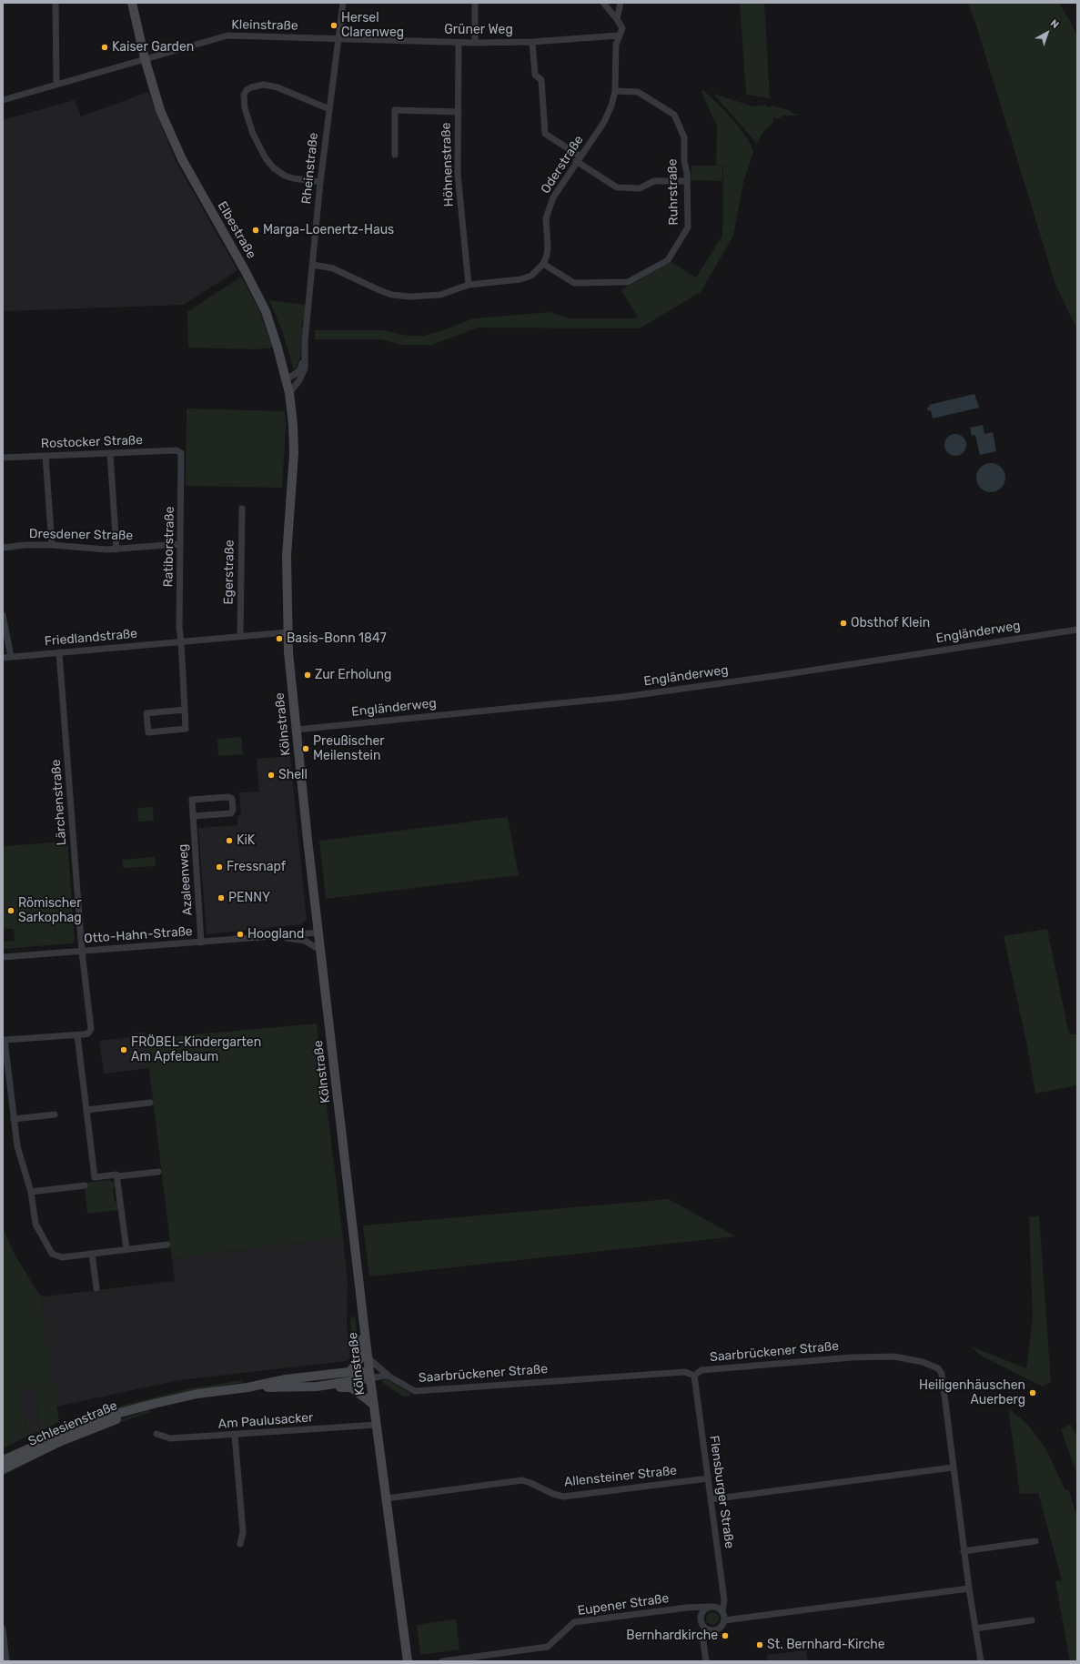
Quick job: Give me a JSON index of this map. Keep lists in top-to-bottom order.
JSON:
{
  "streets": {
    "main road": ["Elbestraße", "Kölnstraße", "Schlesienstraße"],
    "street": [
      "Kleinstraße",
      "Grüner Weg",
      "Höhnenstraße",
      "Oderstraße",
      "Rheinstraße",
      "Ruhrstraße",
      "Rostocker Straße",
      "Dresdener Straße",
      "Ratiborstraße",
      "Egerstraße",
      "Engländerweg",
      "Friedlandstraße",
      "Lärchenstraße",
      "Azaleenweg",
      "Otto-Hahn-Straße",
      "Saarbrückener Straße",
      "Am Paulusacker",
      "Allensteiner Straße",
      "Flensburger Straße",
      "Eupener Straße"
    ]
  },
  "crossings": [
    ["Kleinstraße", "Grüner Weg"],
    ["Kleinstraße", "Rheinstraße"],
    ["Kleinstraße", "Elbestraße"],
    ["Grüner Weg", "Höhnenstraße"],
    ["Grüner Weg", "Oderstraße"],
    ["Grüner Weg", "Rheinstraße"],
    ["Oderstraße", "Ruhrstraße"],
    ["Rheinstraße", "Elbestraße"],
    ["Elbestraße", "Kölnstraße"],
    ["Rostocker Straße", "Ratiborstraße"],
    ["Dresdener Straße", "Ratiborstraße"],
    ["Ratiborstraße", "Friedlandstraße"],
    ["Egerstraße", "Friedlandstraße"],
    ["Engländerweg", "Kölnstraße"],
    ["Friedlandstraße", "Kölnstraße"],
    ["Friedlandstraße", "Lärchenstraße"],
    ["Kölnstraße", "Otto-Hahn-Straße"],
    ["Kölnstraße", "Saarbrückener Straße"],
    ["Kölnstraße", "Am Paulusacker"],
    ["Kölnstraße", "Schlesienstraße"],
    ["Kölnstraße", "Allensteiner Straße"],
    ["Lärchenstraße", "Otto-Hahn-Straße"],
    ["Azaleenweg", "Otto-Hahn-Straße"],
    ["Saarbrückener Straße", "Flensburger Straße"],
    ["Allensteiner Straße", "Flensburger Straße"],
    ["Flensburger Straße", "Eupener Straße"]
  ],
  "places": [
    "Hersel Clarenweg",
    "Kaiser Garden",
    "Marga-Loenertz-Haus",
    "Obsthof Klein",
    "Basis-Bonn 1847",
    "Zur Erholung",
    "Preußischer Meilenstein",
    "Shell",
    "KiK",
    "Fressnapf",
    "PENNY",
    "Römischer Sarkophag",
    "Hoogland",
    "FRÖBEL-Kindergarten Am Apfelbaum",
    "Heiligenhäuschen Auerberg",
    "Bernhardkirche",
    "St. Bernhard-Kirche"
  ],
  "north": "top right"
}
